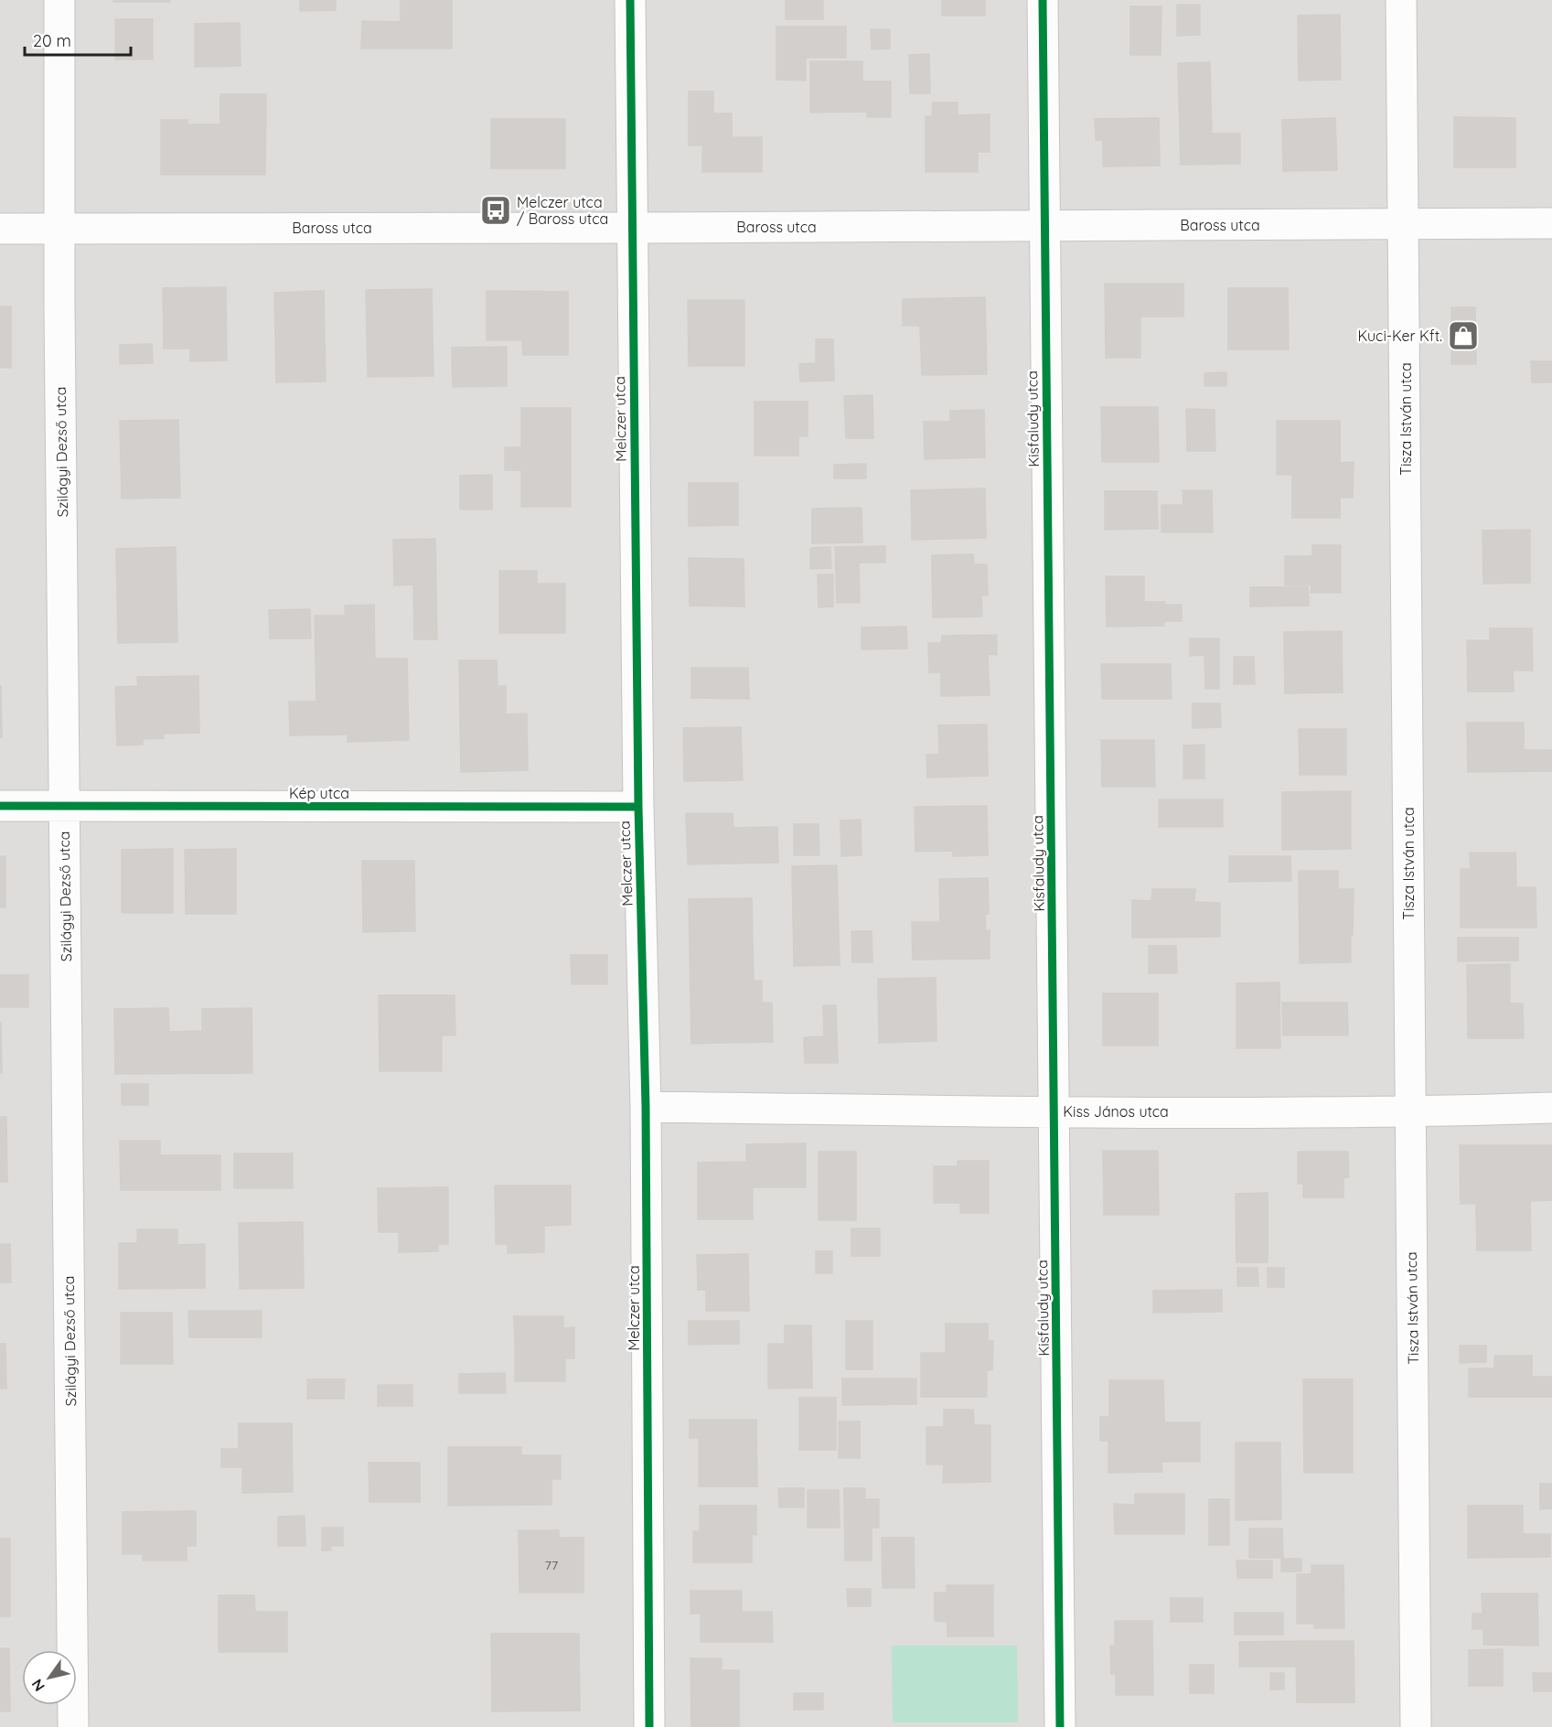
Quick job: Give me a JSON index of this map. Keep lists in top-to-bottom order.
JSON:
{
  "streets": {
    "street": [
      "Baross utca",
      "Melczer utca",
      "Kisfaludy utca",
      "Tisza István utca",
      "Szilágyi Dezső utca",
      "Kép utca",
      "Kiss János utca"
    ]
  },
  "crossings": [
    ["Baross utca", "Melczer utca"],
    ["Baross utca", "Kisfaludy utca"],
    ["Baross utca", "Tisza István utca"],
    ["Baross utca", "Szilágyi Dezső utca"],
    ["Melczer utca", "Kép utca"],
    ["Melczer utca", "Kiss János utca"],
    ["Kisfaludy utca", "Kiss János utca"],
    ["Tisza István utca", "Kiss János utca"],
    ["Szilágyi Dezső utca", "Kép utca"]
  ],
  "places": {
    "bus stop": ["Melczer utca / Baross utca"],
    "shop": ["Kuci-Ker Kft."]
  },
  "house_numbers": ["77"],
  "scale_bar": "20 m",
  "north": "bottom left"
}
